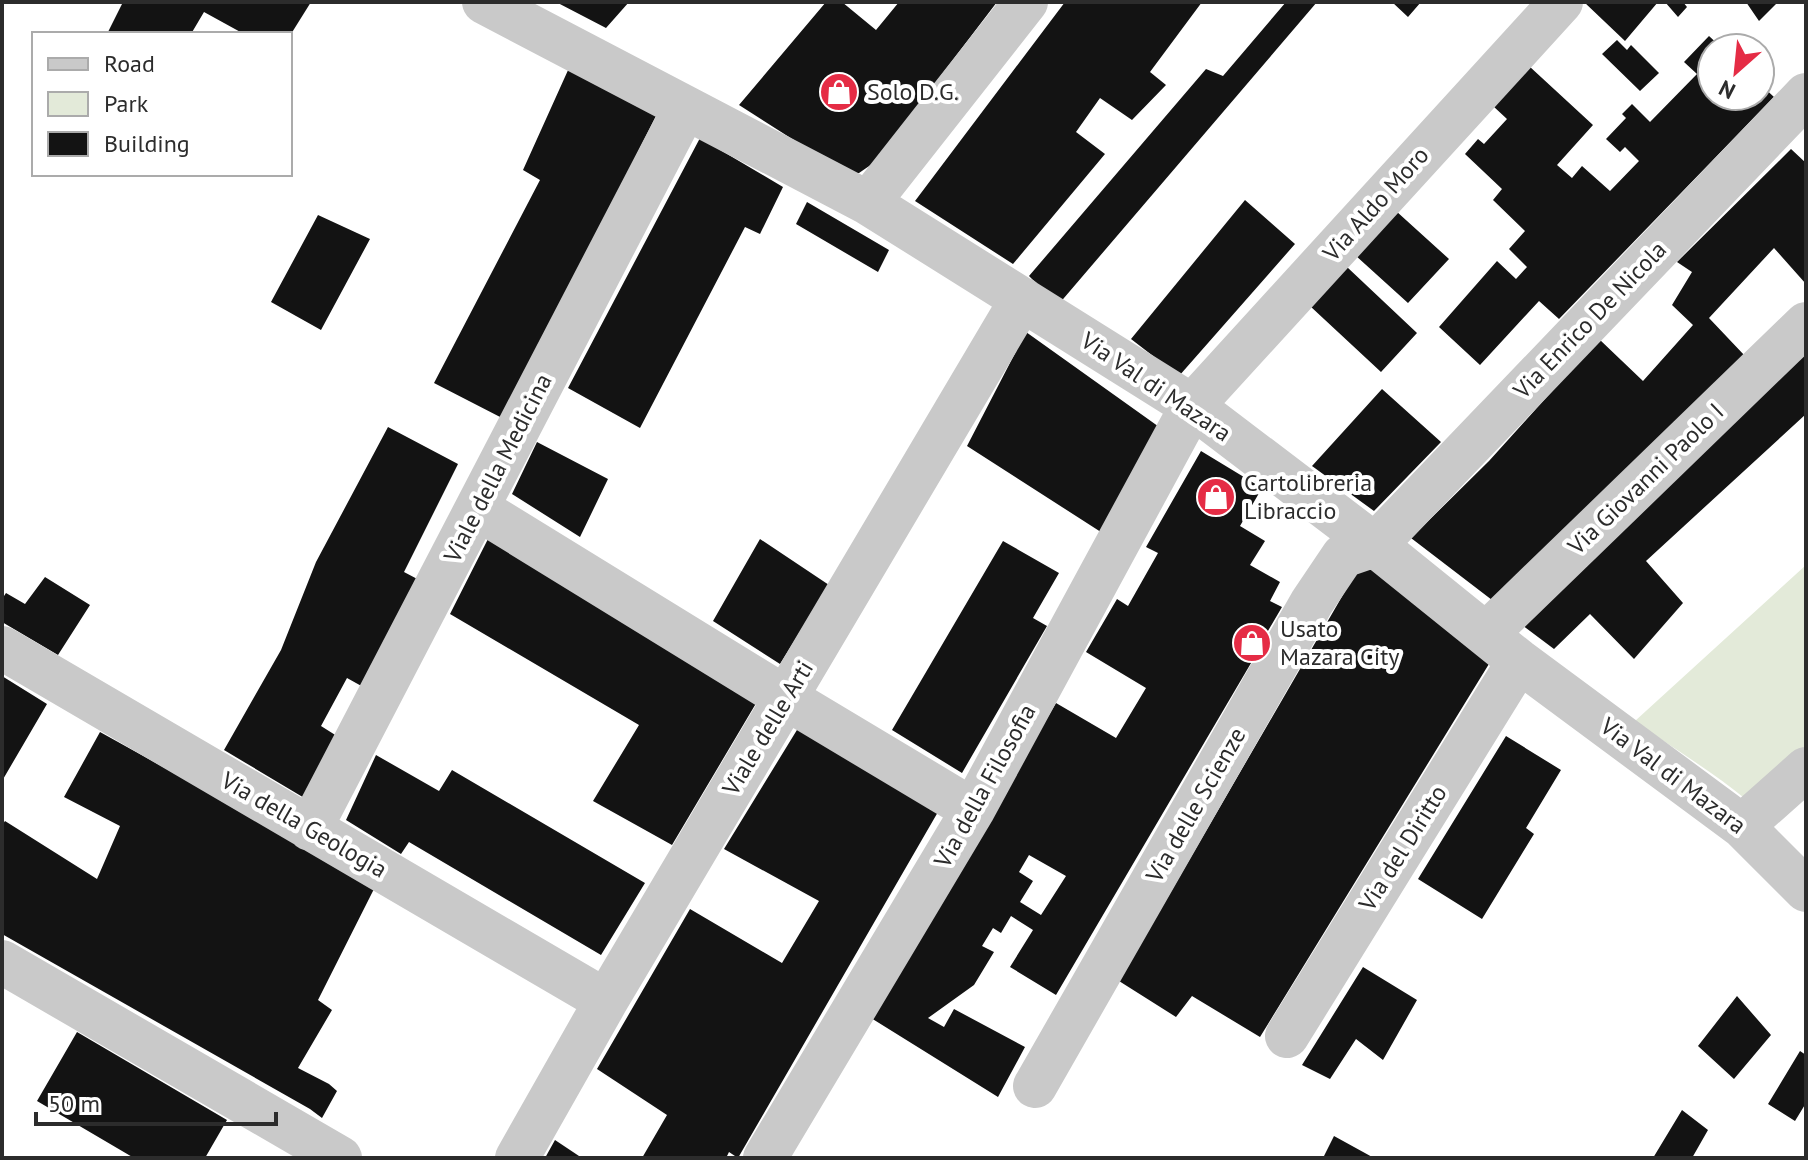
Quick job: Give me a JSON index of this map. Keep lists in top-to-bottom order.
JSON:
{
  "streets": {
    "street": [
      "Via Aldo Moro",
      "Via Enrico De Nicola",
      "Via Val di Mazara",
      "Viale della Medicina",
      "Via Giovanni Paolo I",
      "Viale delle Arti",
      "Via della Filosofia",
      "Via delle Scienze",
      "Via della Geologia",
      "Via del Diritto"
    ]
  },
  "crossings": [
    ["Via Aldo Moro", "Via Val di Mazara"],
    ["Via Aldo Moro", "Via della Filosofia"],
    ["Via Enrico De Nicola", "Via Val di Mazara"],
    ["Via Enrico De Nicola", "Via delle Scienze"],
    ["Via Val di Mazara", "Viale della Medicina"],
    ["Via Val di Mazara", "Via Giovanni Paolo I"],
    ["Via Val di Mazara", "Viale delle Arti"],
    ["Via Val di Mazara", "Via della Filosofia"],
    ["Via Val di Mazara", "Via delle Scienze"],
    ["Via Val di Mazara", "Via del Diritto"],
    ["Viale della Medicina", "Via della Geologia"],
    ["Via Giovanni Paolo I", "Via del Diritto"],
    ["Viale delle Arti", "Via della Geologia"]
  ],
  "places": {
    "shop": ["Solo D.G.", "Cartolibreria Libraccio", "Usato Mazara City"]
  },
  "legend": ["Road", "Park", "Building"],
  "scale_bar": "50 m",
  "north": "bottom left"
}
